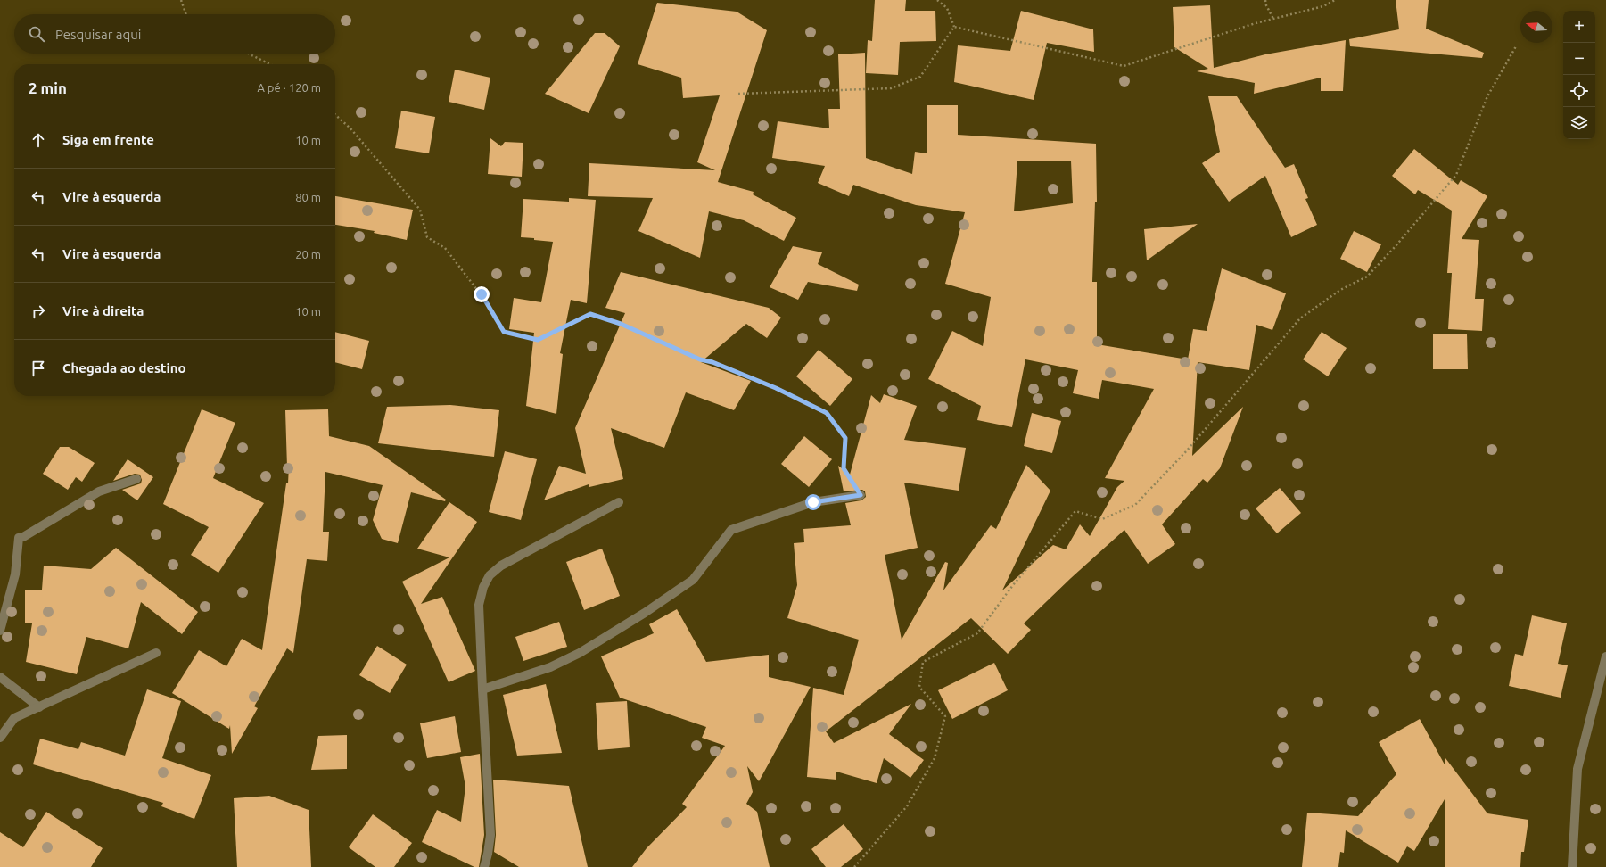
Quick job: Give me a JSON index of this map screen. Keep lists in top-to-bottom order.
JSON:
{
  "north": "left",
  "page": {
    "map_buttons": ["+", "−"],
    "search": "Pesquisar aqui",
    "heading": ["2 min", "A pé · 120 m"],
    "list": [
      ["Siga em frente", "10 m"],
      ["Vire à esquerda", "80 m"],
      ["Vire à esquerda", "20 m"],
      ["Vire à direita", "10 m"],
      "Chegada ao destino"
    ]
  }
}
